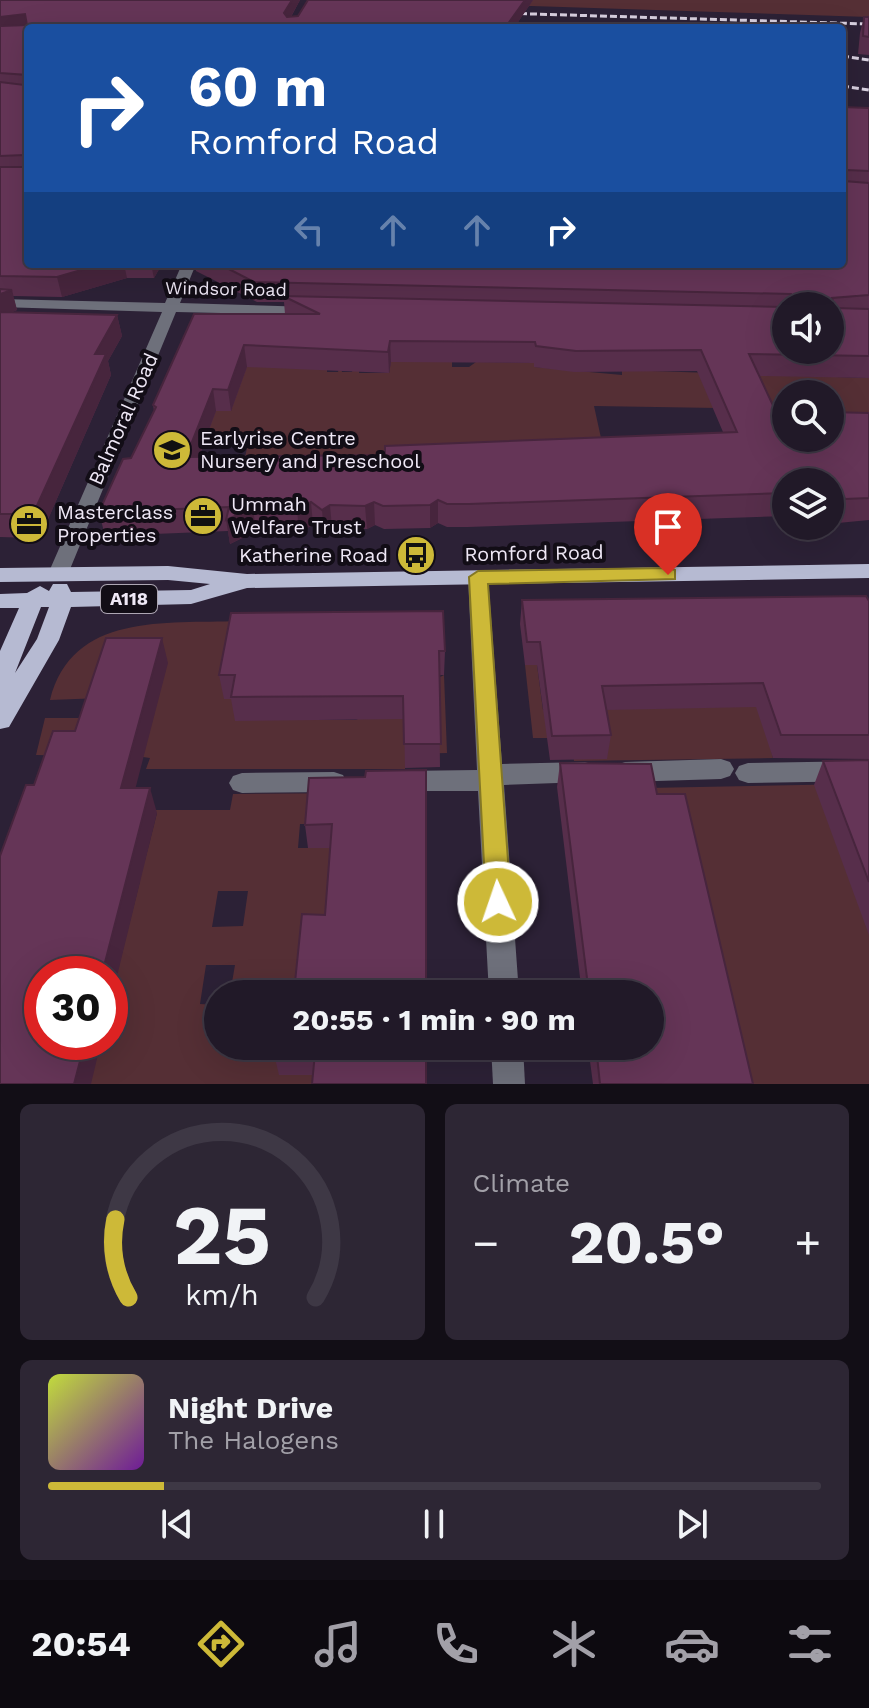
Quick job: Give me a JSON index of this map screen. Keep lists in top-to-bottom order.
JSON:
{
  "streets": {
    "main road": ["Romford Road", "A118"],
    "street": ["Windsor Road", "Balmoral Road"]
  },
  "crossings": [
    ["Windsor Road", "Balmoral Road"],
    ["Balmoral Road", "Romford Road"]
  ],
  "places": {
    "school or university": ["Earlyrise Centre Nursery and Preschool"],
    "office": ["Ummah Welfare Trust", "Masterclass Properties"],
    "bus stop": ["Katherine Road"]
  },
  "page": {
    "turn": ["60 m", "Romford Road"],
    "limit": "30",
    "trip": "20:55 · 1 min · 90 m",
    "tile": "Climate",
    "heat": ["−", "20.5°", "+"],
    "song": ["Night Drive", "The Halogens"],
    "tabs": "20:54",
    "gauge": ["25", "km/h"]
  }
}
